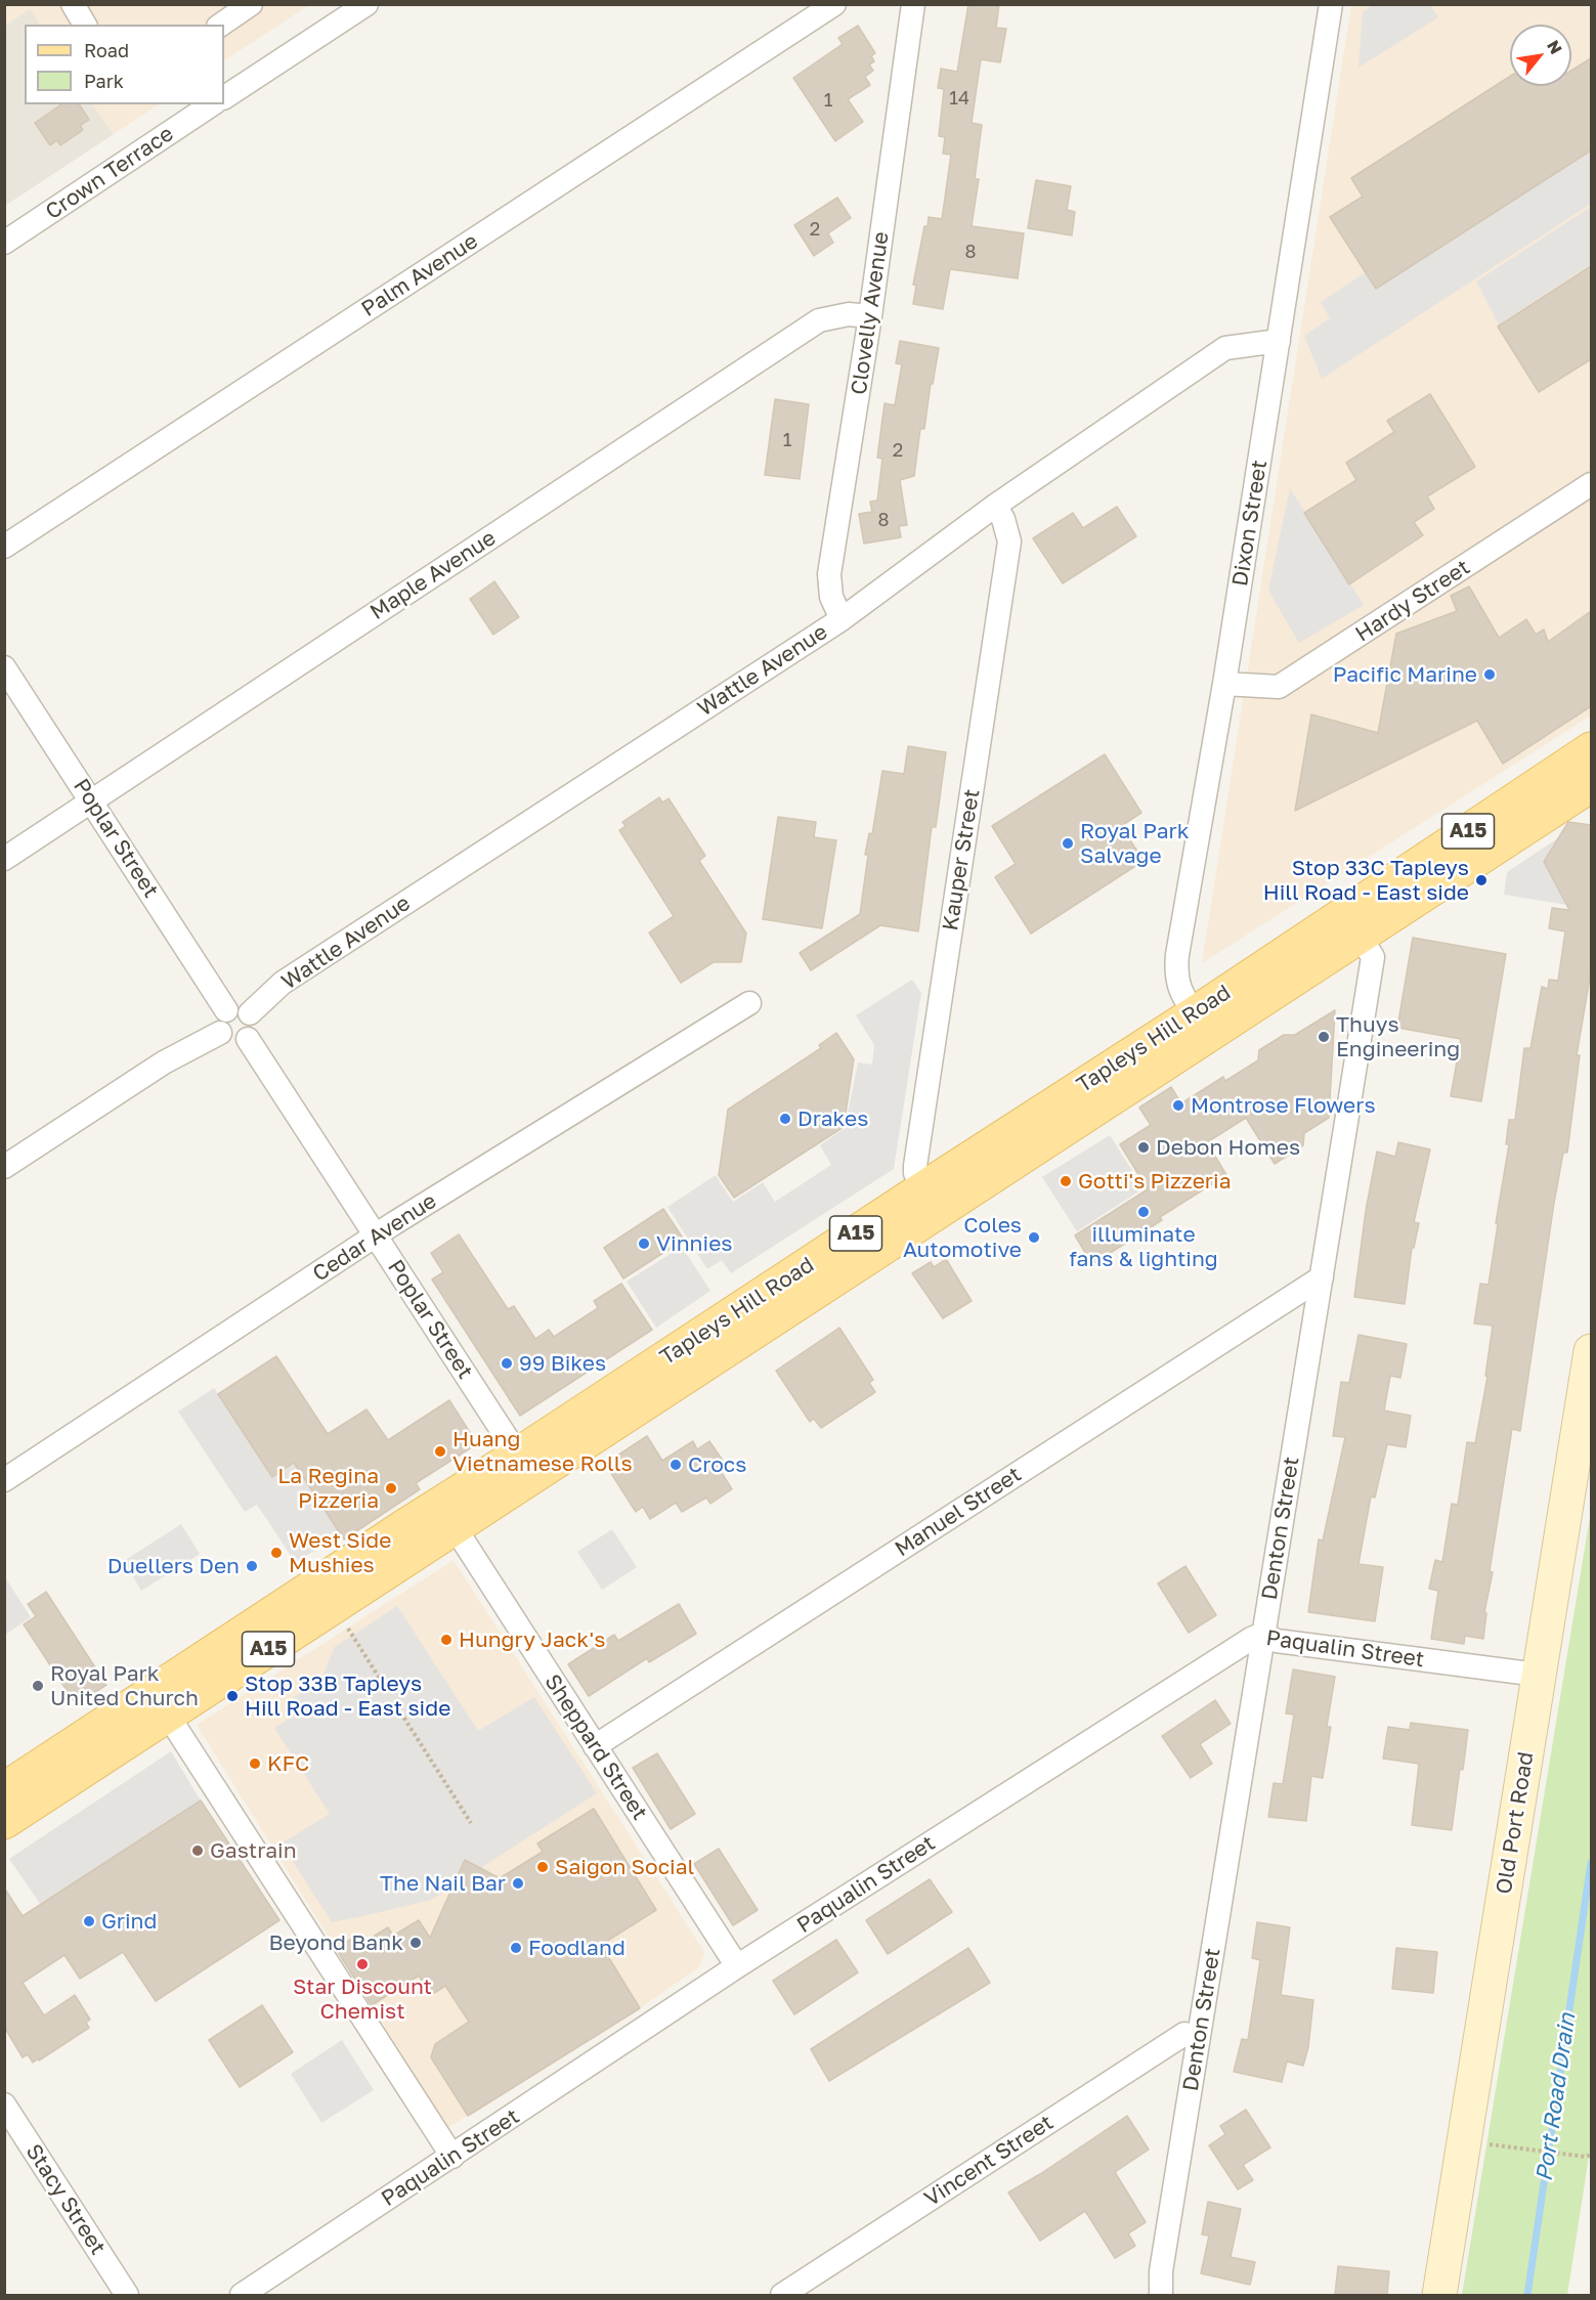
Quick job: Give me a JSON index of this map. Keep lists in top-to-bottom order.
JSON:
{
  "streets": {
    "main road": ["A15", "Tapleys Hill Road", "Old Port Road"],
    "street": [
      "Crown Terrace",
      "Palm Avenue",
      "Clovelly Avenue",
      "Dixon Street",
      "Maple Avenue",
      "Hardy Street",
      "Wattle Avenue",
      "Poplar Street",
      "Kauper Street",
      "Cedar Avenue",
      "Manuel Street",
      "Denton Street",
      "Paqualin Street",
      "Sheppard Street",
      "Vincent Street",
      "Stacy Street"
    ]
  },
  "crossings": [
    ["Clovelly Avenue", "Maple Avenue"],
    ["Clovelly Avenue", "Wattle Avenue"],
    ["Dixon Street", "Hardy Street"],
    ["Dixon Street", "Wattle Avenue"],
    ["Dixon Street", "Tapleys Hill Road"],
    ["Maple Avenue", "Poplar Street"],
    ["Wattle Avenue", "Poplar Street"],
    ["Wattle Avenue", "Kauper Street"],
    ["Poplar Street", "Tapleys Hill Road"],
    ["Poplar Street", "Cedar Avenue"],
    ["Kauper Street", "Tapleys Hill Road"],
    ["Tapleys Hill Road", "Denton Street"],
    ["Tapleys Hill Road", "Sheppard Street"],
    ["Manuel Street", "Denton Street"],
    ["Manuel Street", "Sheppard Street"],
    ["Denton Street", "Paqualin Street"],
    ["Denton Street", "Vincent Street"],
    ["Paqualin Street", "Sheppard Street"],
    ["Paqualin Street", "Old Port Road"]
  ],
  "water": ["Port Road Drain"],
  "places": [
    "Pacific Marine",
    "Royal Park Salvage",
    "Stop 33C Tapleys Hill Road - East side",
    "Thuys Engineering",
    "Montrose Flowers",
    "Drakes",
    "Debon Homes",
    "Gotti's Pizzeria",
    "illuminate fans & lighting",
    "Coles Automotive",
    "Vinnies",
    "99 Bikes",
    "Huang Vietnamese Rolls",
    "Crocs",
    "La Regina Pizzeria",
    "West Side Mushies",
    "Duellers Den",
    "Hungry Jack's",
    "Royal Park United Church",
    "Stop 33B Tapleys Hill Road - East side",
    "KFC",
    "Gastrain",
    "Saigon Social",
    "The Nail Bar",
    "Grind",
    "Beyond Bank",
    "Foodland",
    "Star Discount Chemist"
  ],
  "house_numbers": [
    "14",
    "1",
    "2",
    "8",
    "1",
    "2",
    "8"
  ],
  "legend": ["Road", "Park"],
  "north": "top right"
}
